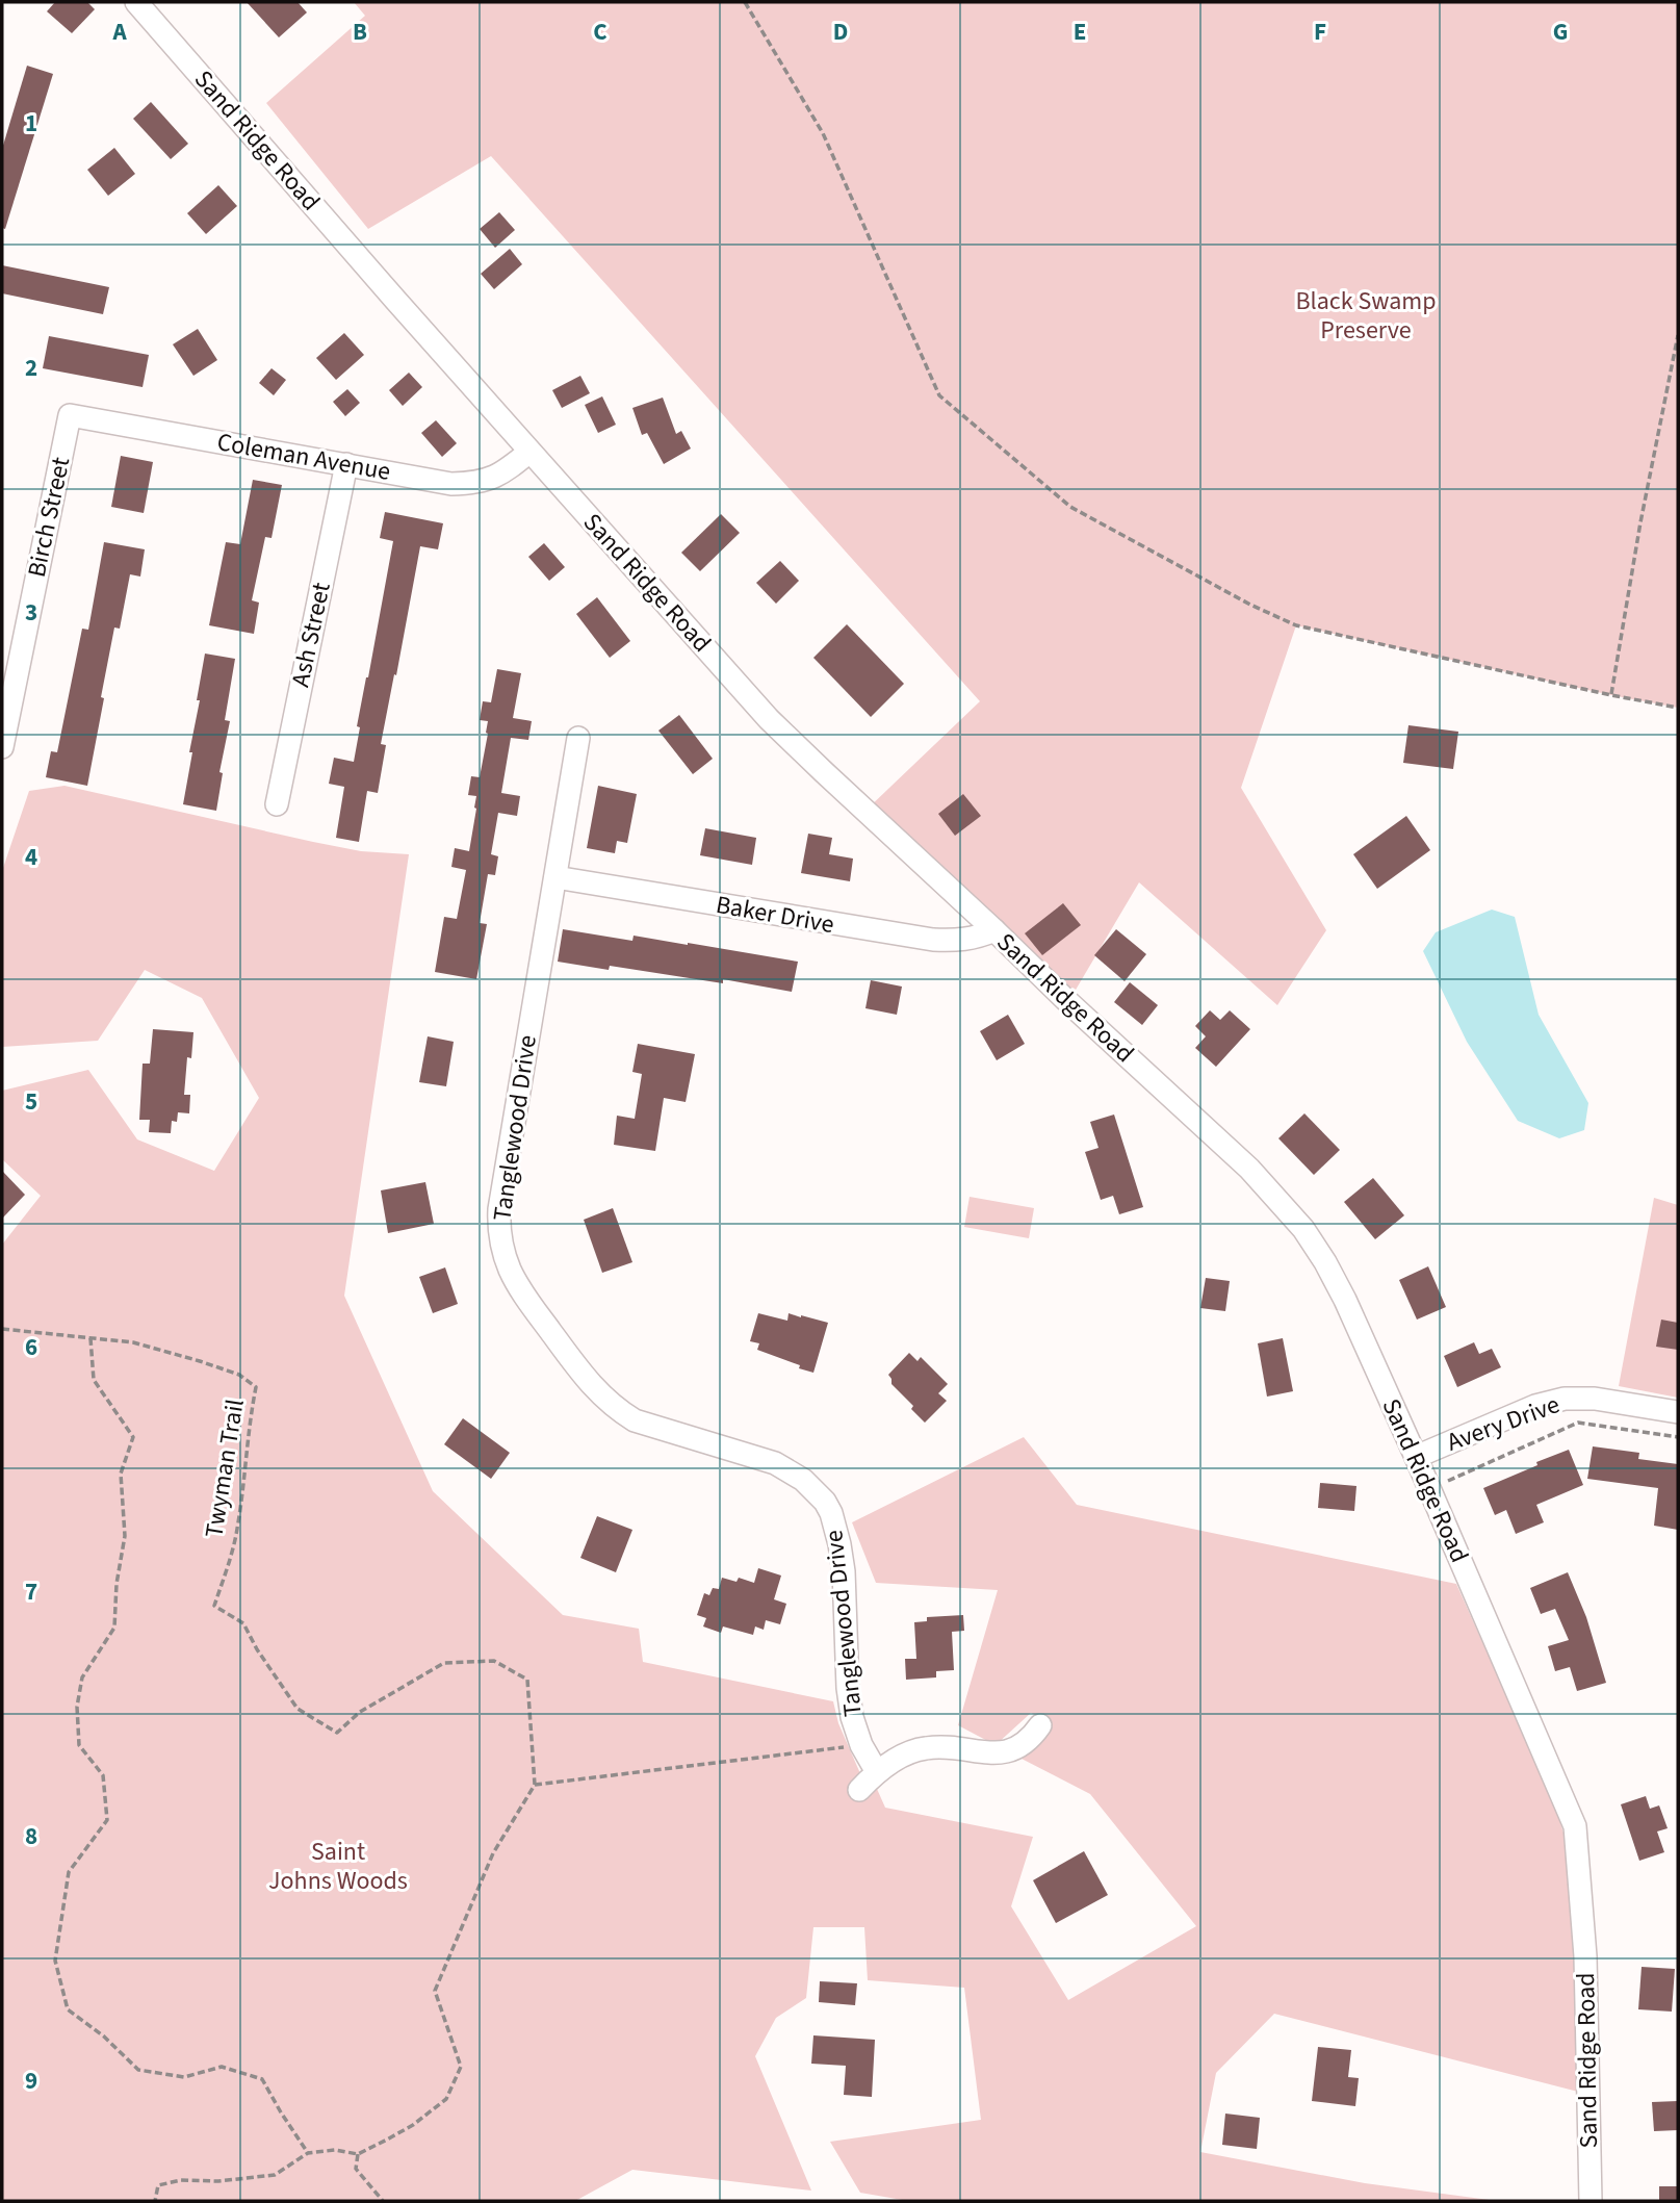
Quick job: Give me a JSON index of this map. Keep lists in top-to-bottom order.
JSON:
{
  "streets": {
    "street": [
      "Sand Ridge Road",
      "Coleman Avenue",
      "Birch Street",
      "Ash Street",
      "Baker Drive",
      "Tanglewood Drive",
      "Avery Drive"
    ],
    "path": ["Twyman Trail"]
  },
  "crossings": [
    ["Sand Ridge Road", "Coleman Avenue"],
    ["Sand Ridge Road", "Baker Drive"],
    ["Sand Ridge Road", "Avery Drive"],
    ["Coleman Avenue", "Birch Street"],
    ["Coleman Avenue", "Ash Street"],
    ["Baker Drive", "Tanglewood Drive"]
  ],
  "parks": ["Black Swamp Preserve", "Saint Johns Woods"],
  "grid": {
    "columns": [
      "A",
      "B",
      "C",
      "D",
      "E",
      "F",
      "G"
    ],
    "rows": [
      "1",
      "2",
      "3",
      "4",
      "5",
      "6",
      "7",
      "8",
      "9"
    ]
  }
}
